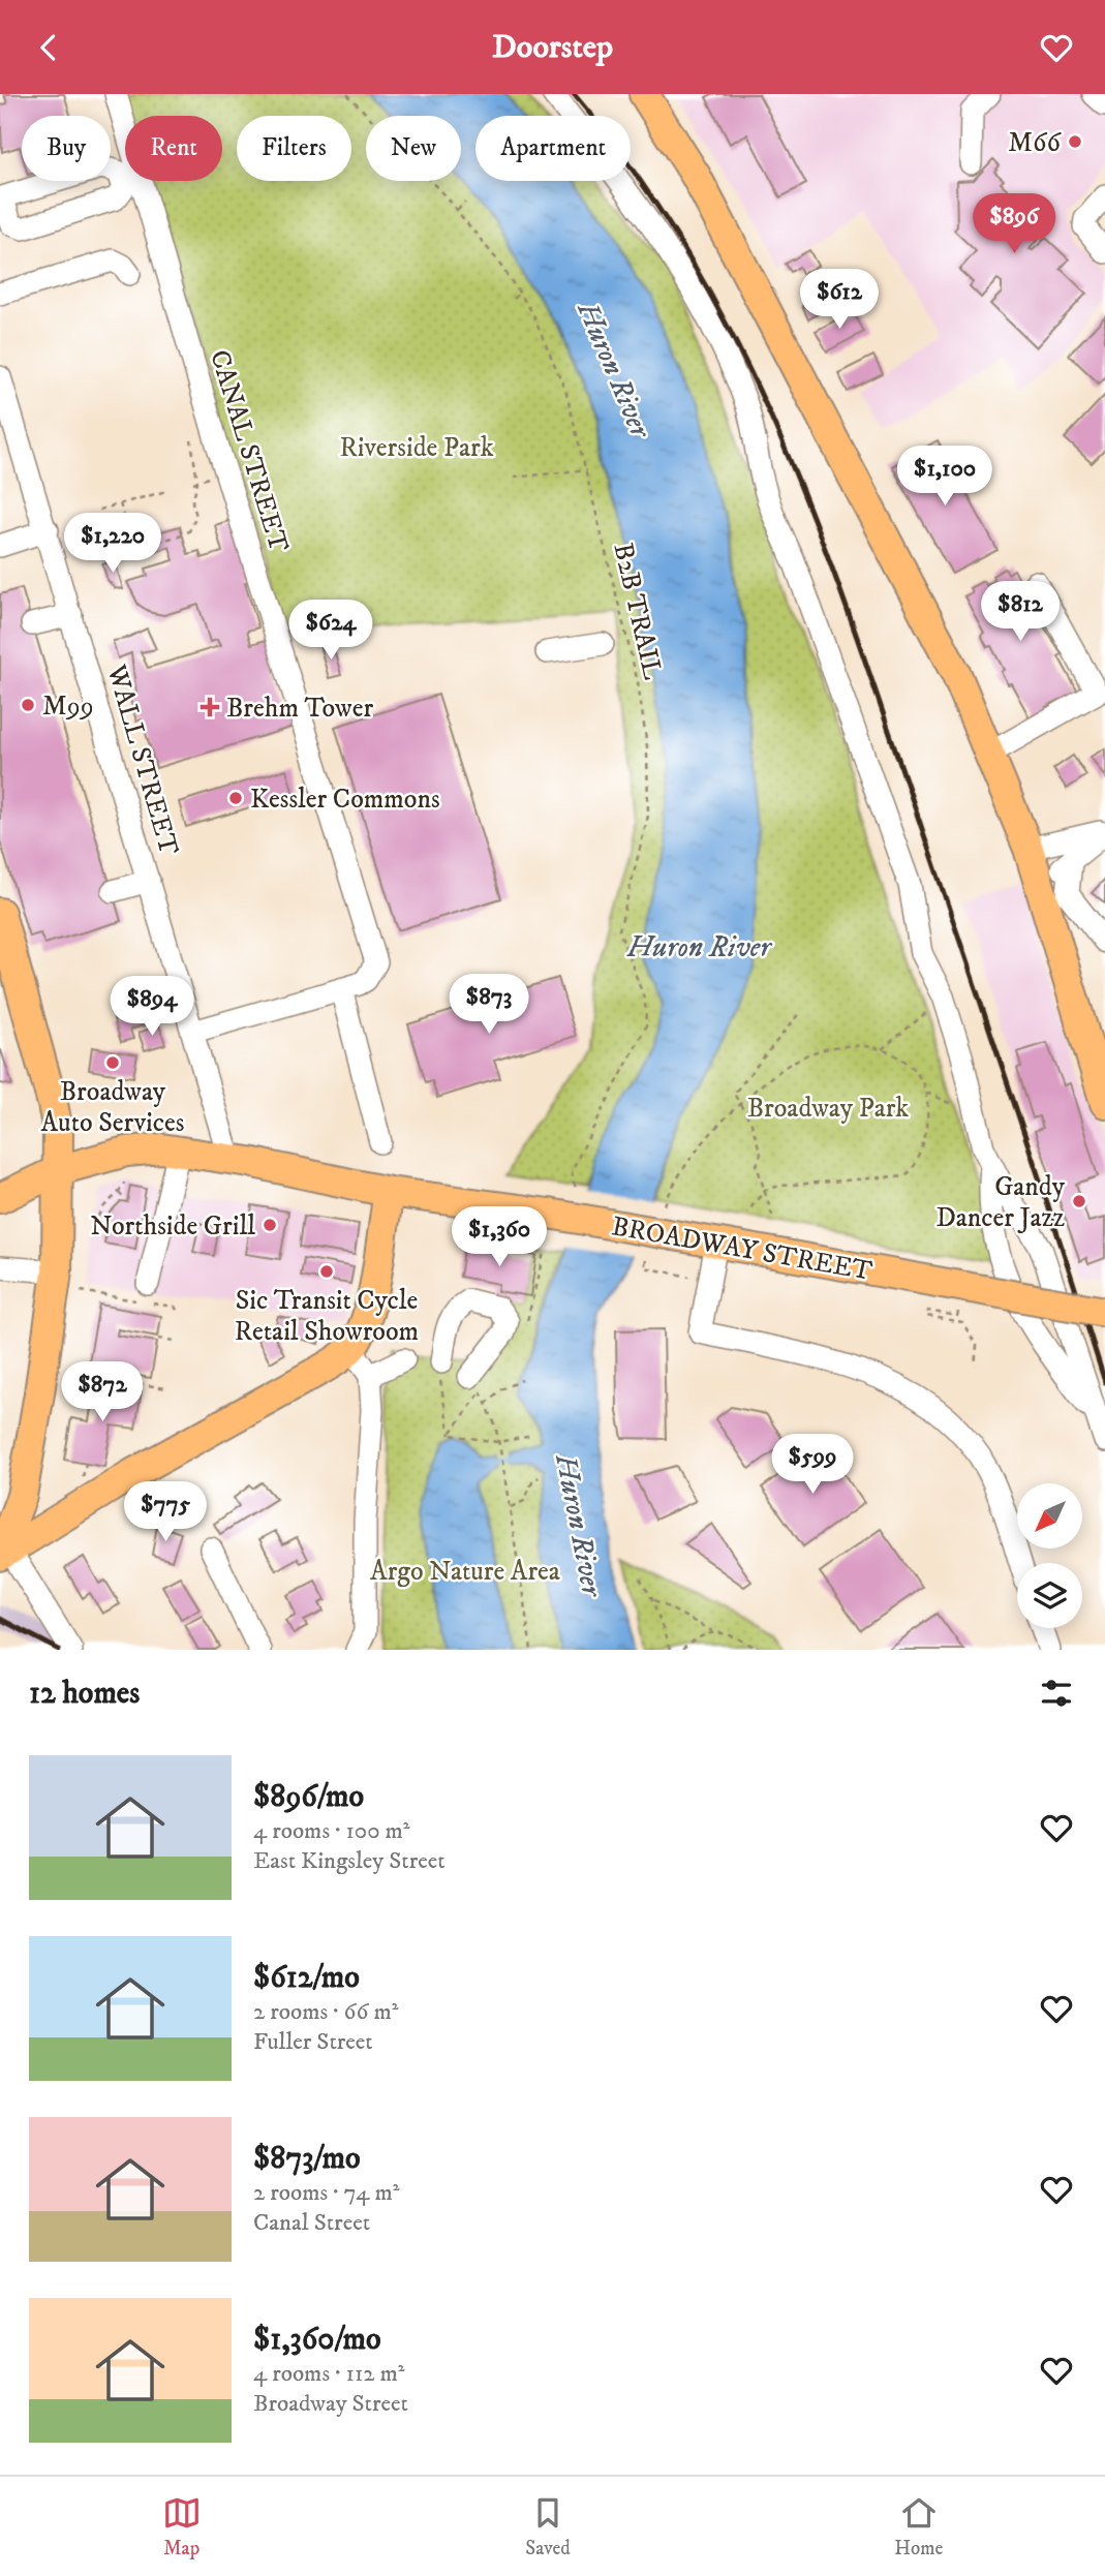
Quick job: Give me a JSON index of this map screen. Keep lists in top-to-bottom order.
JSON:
{
  "streets": {
    "main road": ["BROADWAY STREET"],
    "street": ["CANAL STREET", "WALL STREET"],
    "path": ["B2B TRAIL"]
  },
  "crossings": [
    ["CANAL STREET", "WALL STREET"],
    ["WALL STREET", "BROADWAY STREET"]
  ],
  "water": ["Huron River"],
  "parks": ["Riverside Park", "Broadway Park", "Argo Nature Area"],
  "places": {
    "other": [
      "M66",
      "M99",
      "Kessler Commons",
      "Broadway Auto Services",
      "Gandy Dancer Jazz",
      "Northside Grill",
      "Sic Transit Cycle Retail Showroom"
    ],
    "health": ["Brehm Tower"]
  },
  "north": "bottom left",
  "page": {
    "header": "Doorstep",
    "chip": [
      "Buy",
      "Rent",
      "Filters",
      "New",
      "Apartment"
    ],
    "price": [
      "$896",
      "$612",
      "$1,100",
      "$1,220",
      "$812",
      "$624",
      "$873",
      "$894",
      "$1,360",
      "$872",
      "$599",
      "$775"
    ],
    "heading": "12 homes",
    "list": [
      {
        "name": "$896/mo",
        "note": "4 rooms · 100 m² · East Kingsley Street"
      },
      {
        "name": "$612/mo",
        "note": "2 rooms · 66 m² · Fuller Street"
      },
      {
        "name": "$873/mo",
        "note": "2 rooms · 74 m² · Canal Street"
      },
      {
        "name": "$1,360/mo",
        "note": "4 rooms · 112 m² · Broadway Street"
      }
    ],
    "tabs": ["Map", "Saved", "Home"]
  }
}
